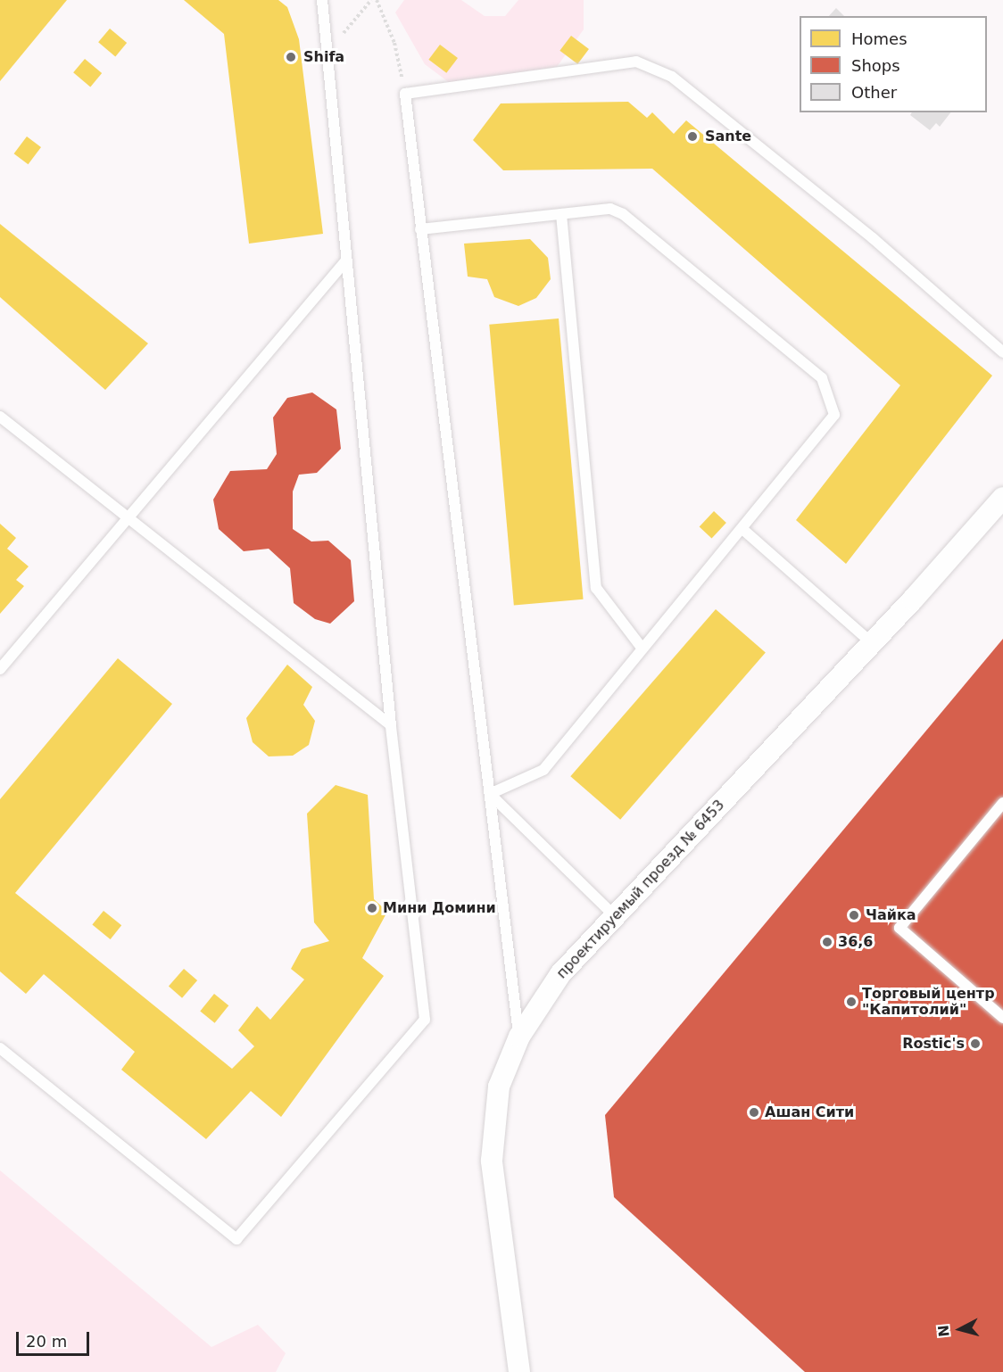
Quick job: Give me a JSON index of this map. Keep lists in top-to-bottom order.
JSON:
{
  "streets": {
    "street": ["проектируемый проезд № 6453"]
  },
  "places": [
    "Shifa",
    "Sante",
    "Мини Домини",
    "Чайка",
    "36,6",
    "Торговый центр \"Капитолий\"",
    "Rostic's",
    "Ашан Сити"
  ],
  "legend": ["Homes", "Shops", "Other"],
  "scale_bar": "20 m",
  "north": "left"
}
